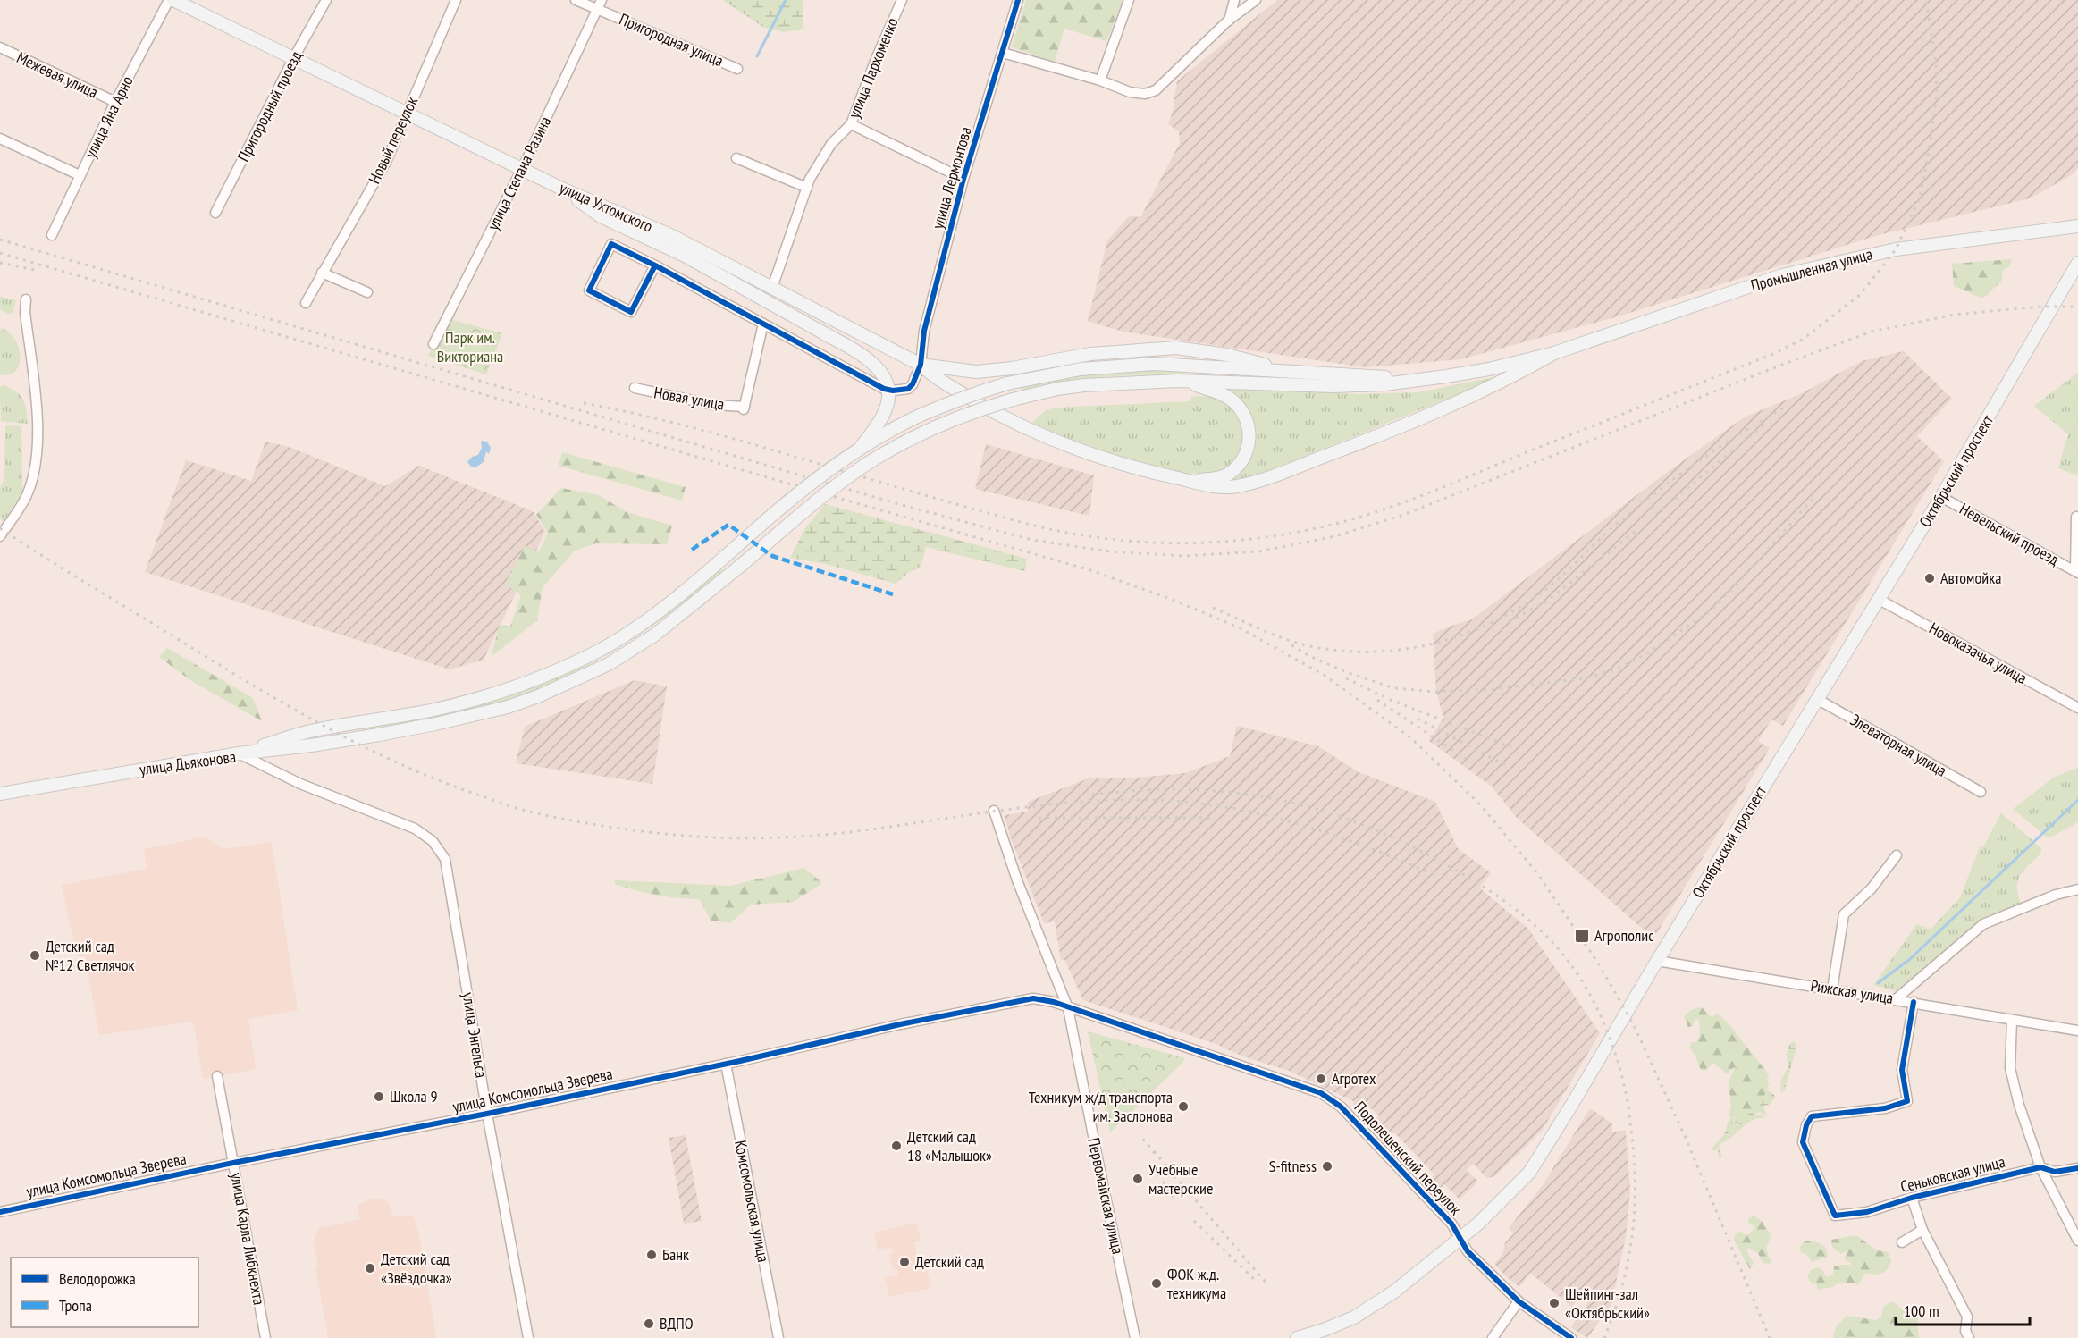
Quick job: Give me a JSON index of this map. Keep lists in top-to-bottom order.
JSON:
{
  "streets": {
    "main road": [
      "улица Ухтомского",
      "Промышленная улица",
      "Октябрьский проспект",
      "улица Дьяконова"
    ],
    "street": [
      "Пригородная улица",
      "улица Пархоменко",
      "Межевая улица",
      "Пригородный проезд",
      "улица Яна Арно",
      "Новый переулок",
      "улица Степана Разина",
      "улица Лермонтова",
      "Новая улица",
      "Невельский проезд",
      "Новоказачья улица",
      "Элеваторная улица",
      "Рижская улица",
      "улица Энгельса",
      "улица Комсомольца Зверева",
      "Подолешенский переулок",
      "Сеньковская улица",
      "Первомайская улица",
      "Комсомольская улица",
      "улица Карла Либкнехта"
    ]
  },
  "crossings": [
    ["Пригородная улица", "улица Степана Разина"],
    ["улица Пархоменко", "улица Ухтомского"],
    ["Межевая улица", "улица Яна Арно"],
    ["Пригородный проезд", "улица Ухтомского"],
    ["Новый переулок", "улица Ухтомского"],
    ["улица Степана Разина", "улица Ухтомского"],
    ["улица Лермонтова", "улица Ухтомского"],
    ["улица Ухтомского", "Промышленная улица"],
    ["Октябрьский проспект", "Невельский проезд"],
    ["Октябрьский проспект", "Новоказачья улица"],
    ["Октябрьский проспект", "Элеваторная улица"],
    ["Октябрьский проспект", "Рижская улица"],
    ["Октябрьский проспект", "Подолешенский переулок"],
    ["улица Дьяконова", "улица Энгельса"],
    ["Рижская улица", "Сеньковская улица"],
    ["улица Энгельса", "улица Комсомольца Зверева"],
    ["улица Комсомольца Зверева", "Подолешенский переулок"],
    ["улица Комсомольца Зверева", "Первомайская улица"],
    ["улица Комсомольца Зверева", "Комсомольская улица"],
    ["улица Комсомольца Зверева", "улица Карла Либкнехта"],
    ["Подолешенский переулок", "Первомайская улица"]
  ],
  "parks": ["Парк им. Викториана"],
  "places": {
    "other": [
      "Автомойка",
      "Детский сад №12 Светлячок",
      "Агротех",
      "Школа 9",
      "Техникум ж/д транспорта им. Заслонова",
      "Детский сад 18 «Малышок»",
      "S-fitness",
      "Учебные мастерские",
      "Банк",
      "Детский сад",
      "Детский сад «Звёздочка»",
      "ФОК ж.д. техникума",
      "Шейпинг-зал «Октябрьский»",
      "ВДПО"
    ],
    "transit": ["Агрополис"]
  },
  "legend": ["Велодорожка", "Тропа"],
  "scale_bar": "100 m"
}
